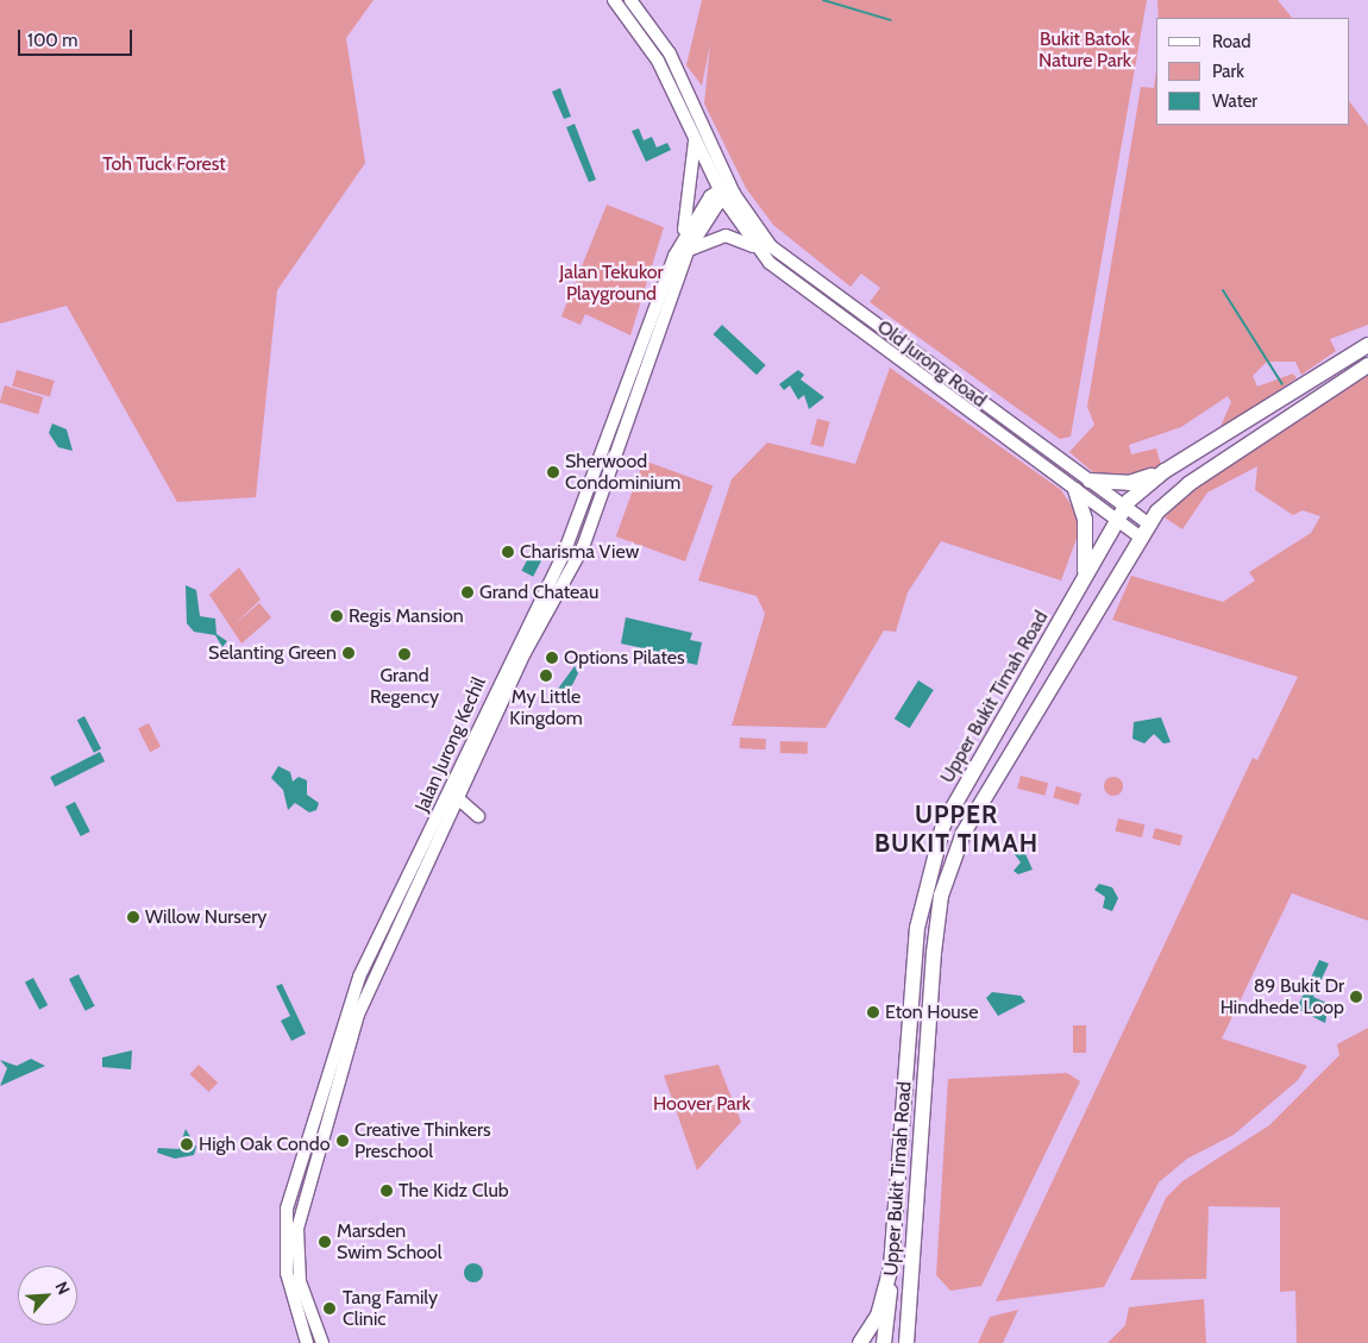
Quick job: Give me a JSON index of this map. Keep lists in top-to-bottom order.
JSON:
{
  "streets": {
    "highway": ["Upper Bukit Timah Road"],
    "main road": ["Old Jurong Road", "Jalan Jurong Kechil"]
  },
  "crossings": [
    ["Old Jurong Road", "Upper Bukit Timah Road"],
    ["Old Jurong Road", "Jalan Jurong Kechil"]
  ],
  "districts": ["UPPER BUKIT TIMAH"],
  "parks": [
    "Bukit Batok Nature Park",
    "Toh Tuck Forest",
    "Jalan Tekukor Playground",
    "Hoover Park"
  ],
  "places": [
    "Sherwood Condominium",
    "Charisma View",
    "Grand Chateau",
    "Regis Mansion",
    "Selanting Green",
    "Grand Regency",
    "Options Pilates",
    "My Little Kingdom",
    "Willow Nursery",
    "89 Bukit Dr Hindhede Loop",
    "Eton House",
    "Creative Thinkers Preschool",
    "High Oak Condo",
    "The Kidz Club",
    "Marsden Swim School",
    "Tang Family Clinic"
  ],
  "legend": ["Road", "Park", "Water"],
  "scale_bar": "100 m",
  "north": "top right"
}
